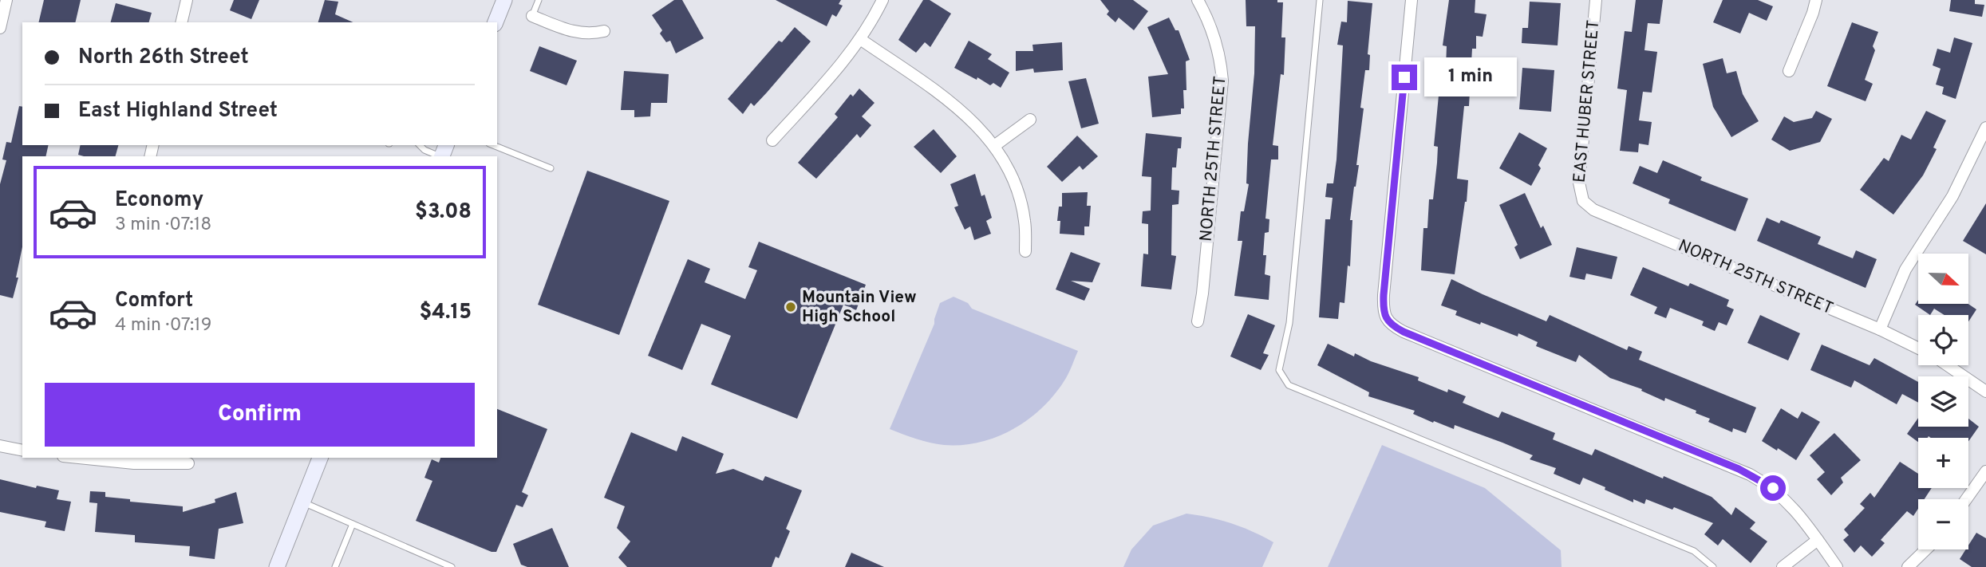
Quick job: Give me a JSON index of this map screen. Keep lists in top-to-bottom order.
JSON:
{
  "streets": {
    "street": ["EAST HUBER STREET", "NORTH 25TH STREET"]
  },
  "crossings": [
    ["EAST HUBER STREET", "NORTH 25TH STREET"]
  ],
  "places": ["Mountain View High School"],
  "north": "right",
  "page": {
    "banner": ["North 26th Street", "East Highland Street"],
    "bubble": "1 min",
    "list": [
      {
        "name": "Economy",
        "note": "3 min · 07:18",
        "value": "$3.08"
      },
      {
        "name": "Comfort",
        "note": "4 min · 07:19",
        "value": "$4.15"
      }
    ],
    "map_buttons": ["+", "−"],
    "buttons": "Confirm"
  }
}
